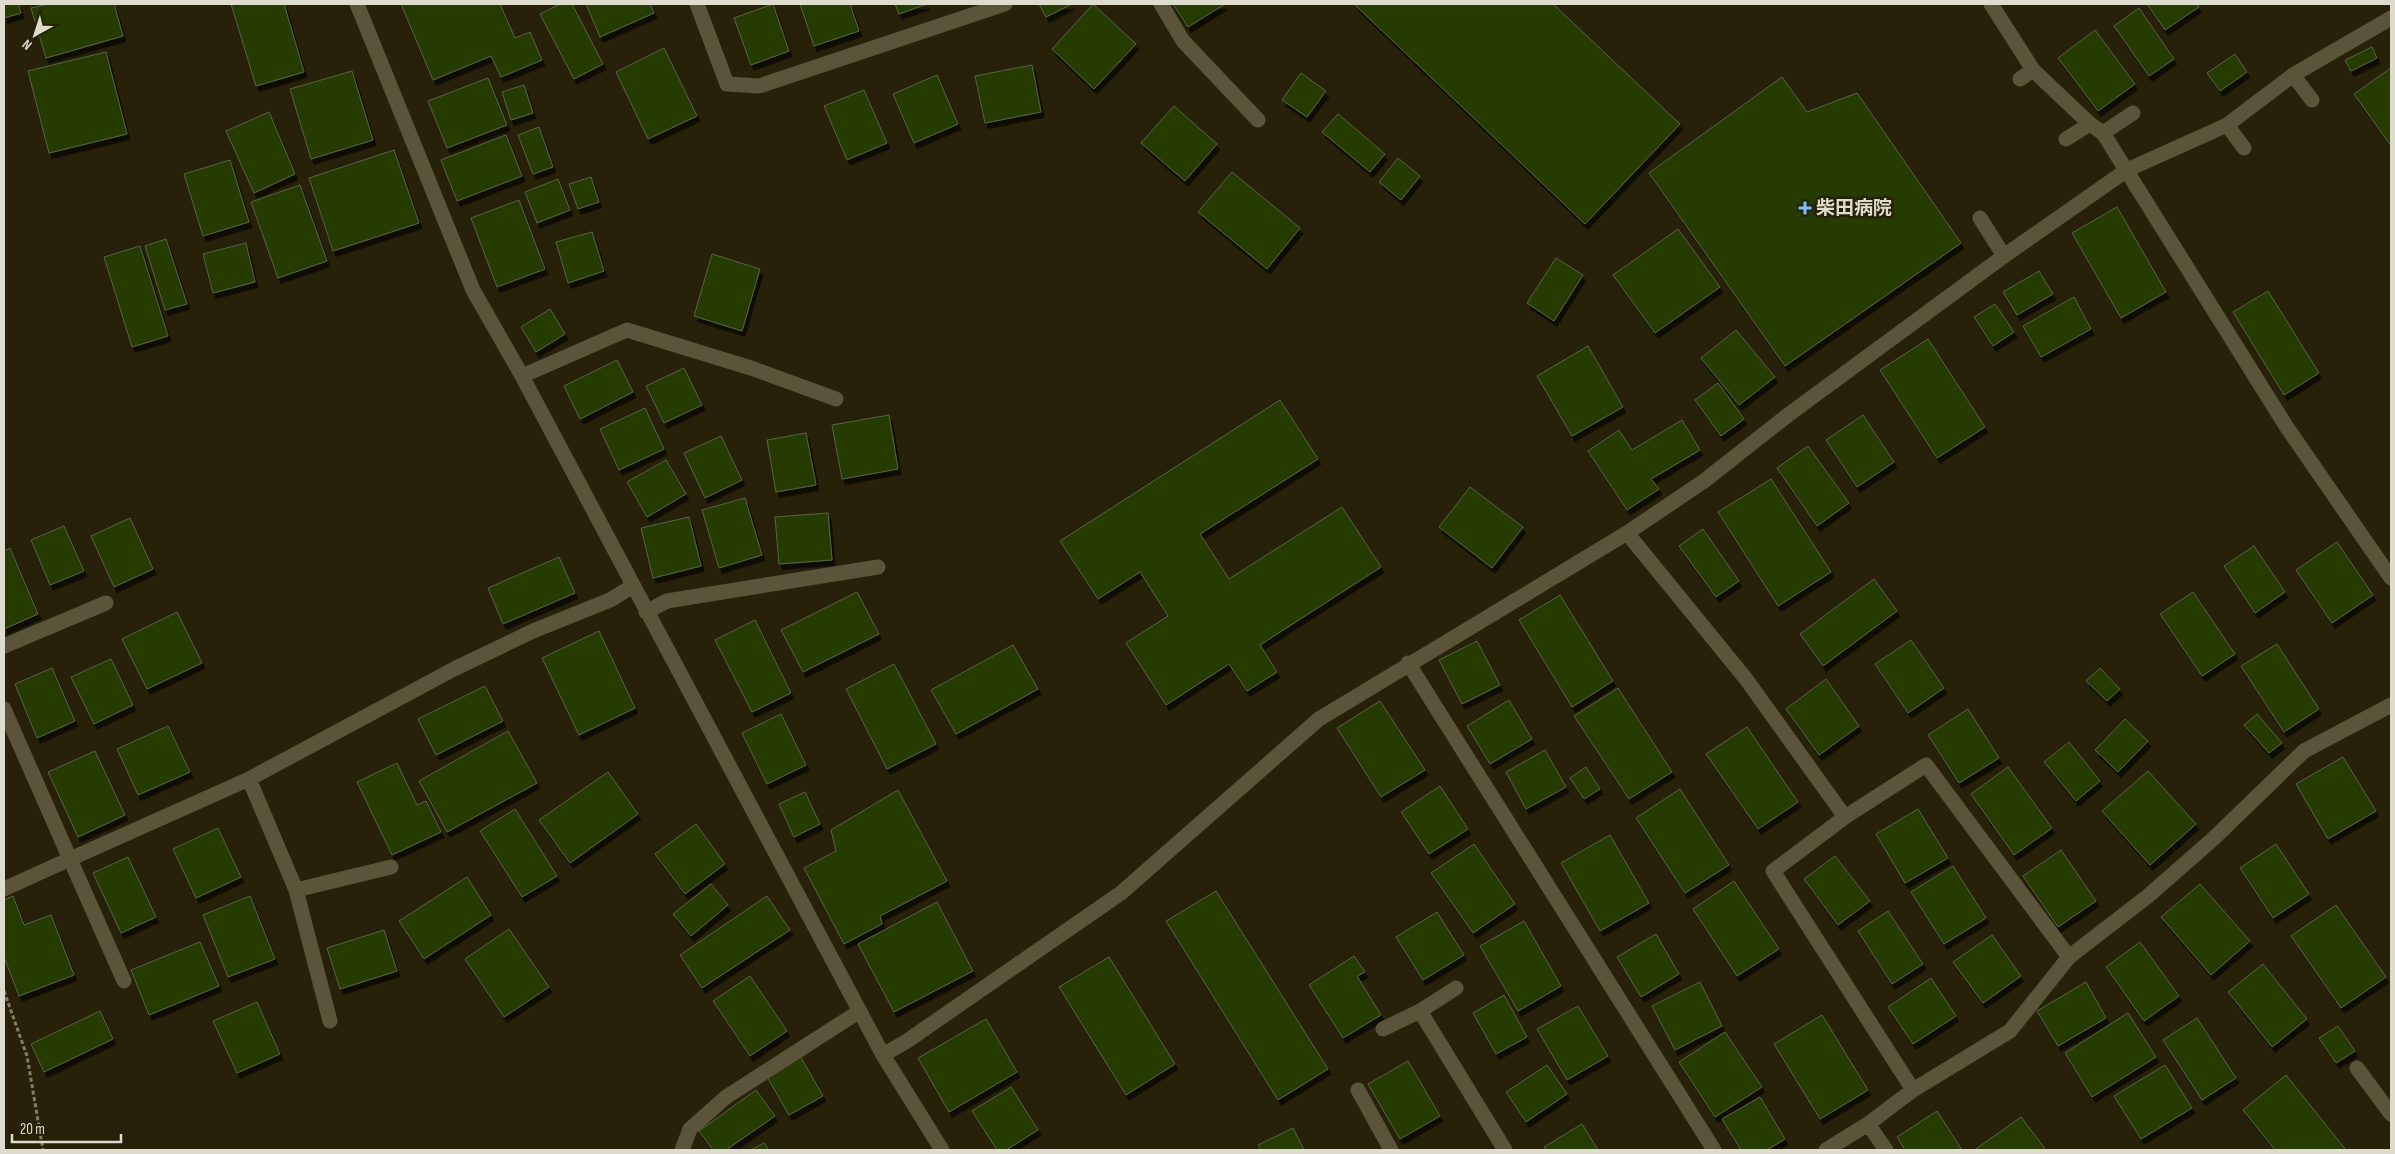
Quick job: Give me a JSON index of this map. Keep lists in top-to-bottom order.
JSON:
{
  "places": {
    "health": ["柴田病院"]
  },
  "scale_bar": "20 m",
  "north": "bottom left"
}
